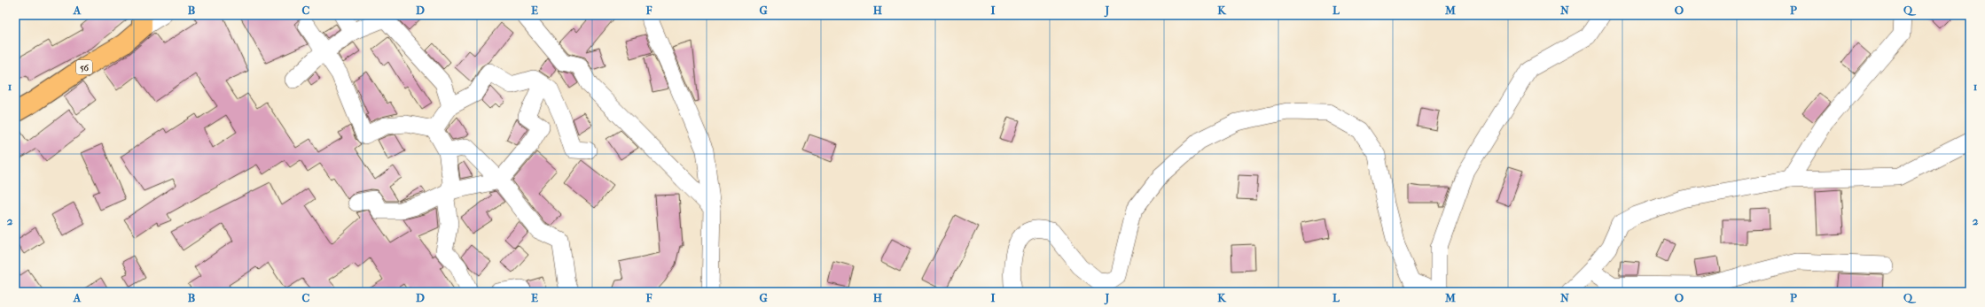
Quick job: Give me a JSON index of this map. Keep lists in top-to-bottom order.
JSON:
{
  "streets": {
    "main road": ["56"]
  },
  "grid": {
    "columns": [
      "A",
      "B",
      "C",
      "D",
      "E",
      "F",
      "G",
      "H",
      "I",
      "J",
      "K",
      "L",
      "M",
      "N",
      "O",
      "P",
      "Q"
    ],
    "rows": ["1", "2"]
  }
}
